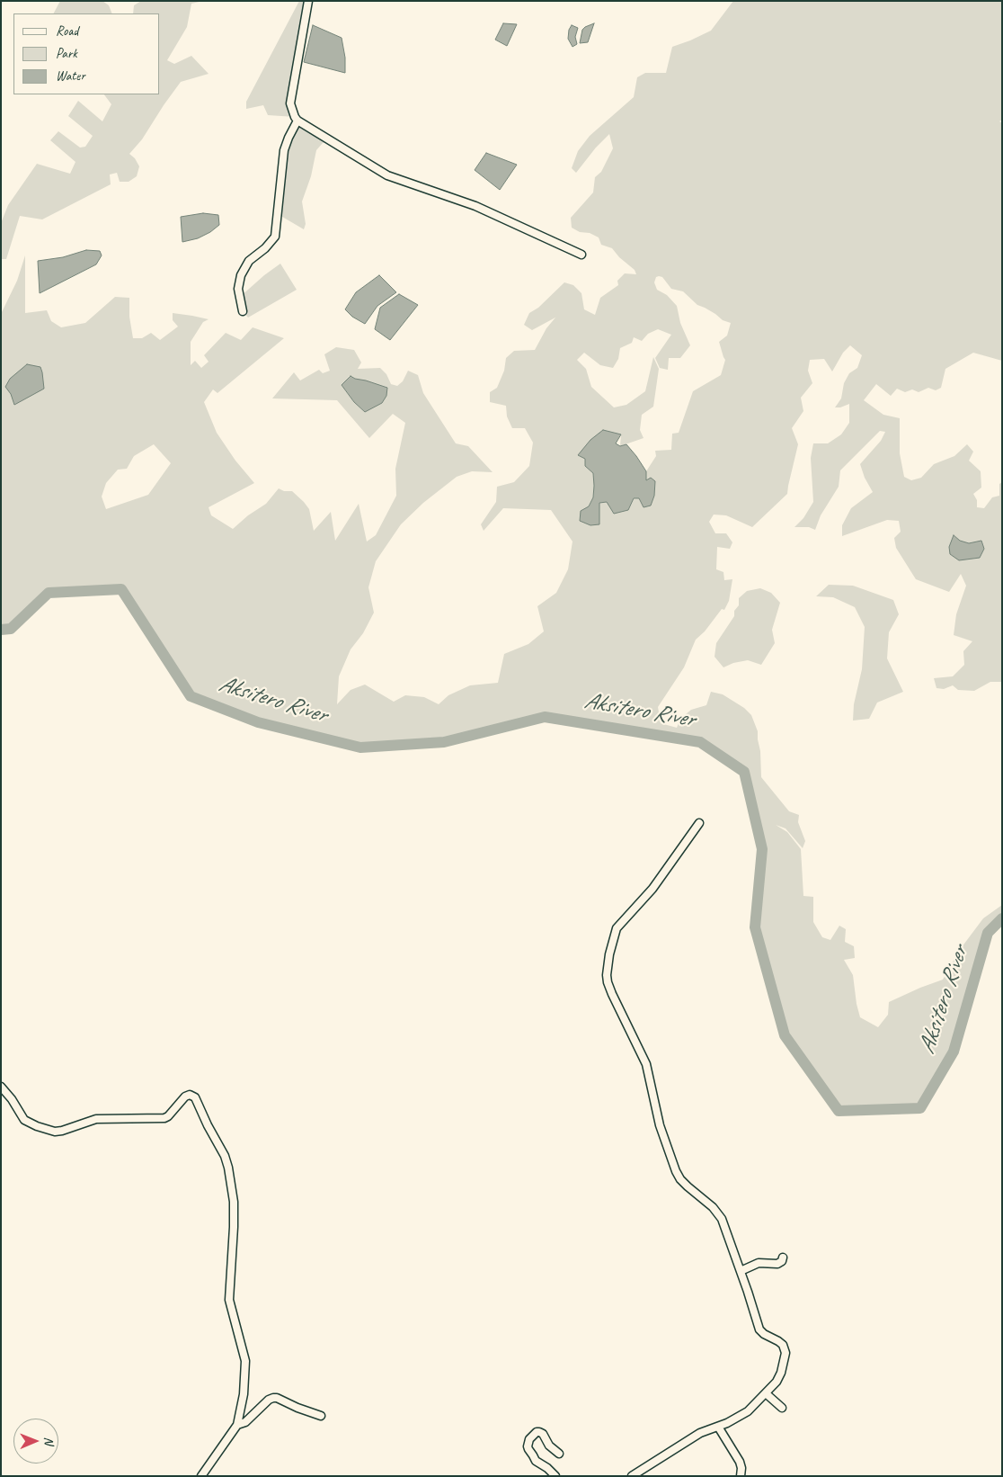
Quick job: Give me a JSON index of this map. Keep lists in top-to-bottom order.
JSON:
{
  "water": ["Aksitero River"],
  "legend": ["Road", "Park", "Water"],
  "north": "right"
}
